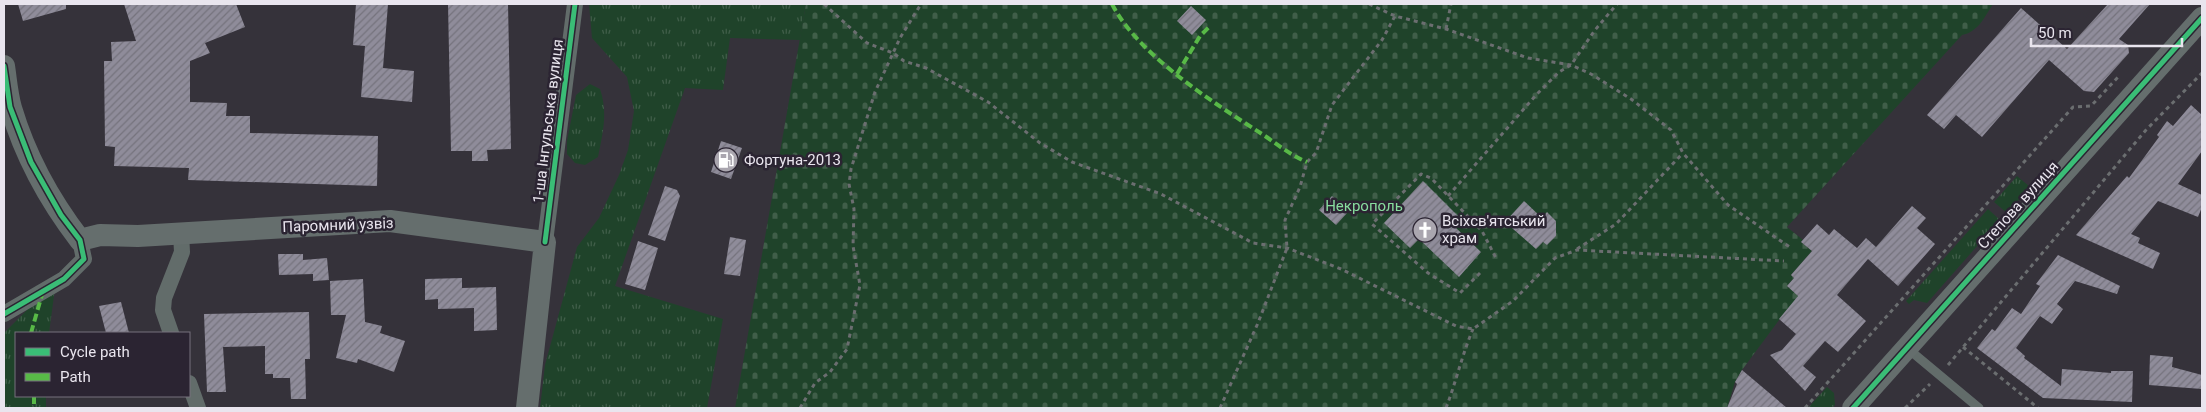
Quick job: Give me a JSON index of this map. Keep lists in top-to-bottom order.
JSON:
{
  "streets": {
    "main road": ["Степова вулиця", "Паромний узвіз"],
    "street": ["1-ша Інгульська вулиця"]
  },
  "crossings": [
    ["1-ша Інгульська вулиця", "Паромний узвіз"]
  ],
  "parks": ["Некрополь"],
  "places": {
    "fuel station": ["Фортуна-2013"],
    "church": ["Всіхсв'ятський храм"]
  },
  "legend": ["Cycle path", "Path"],
  "scale_bar": "50 m"
}
